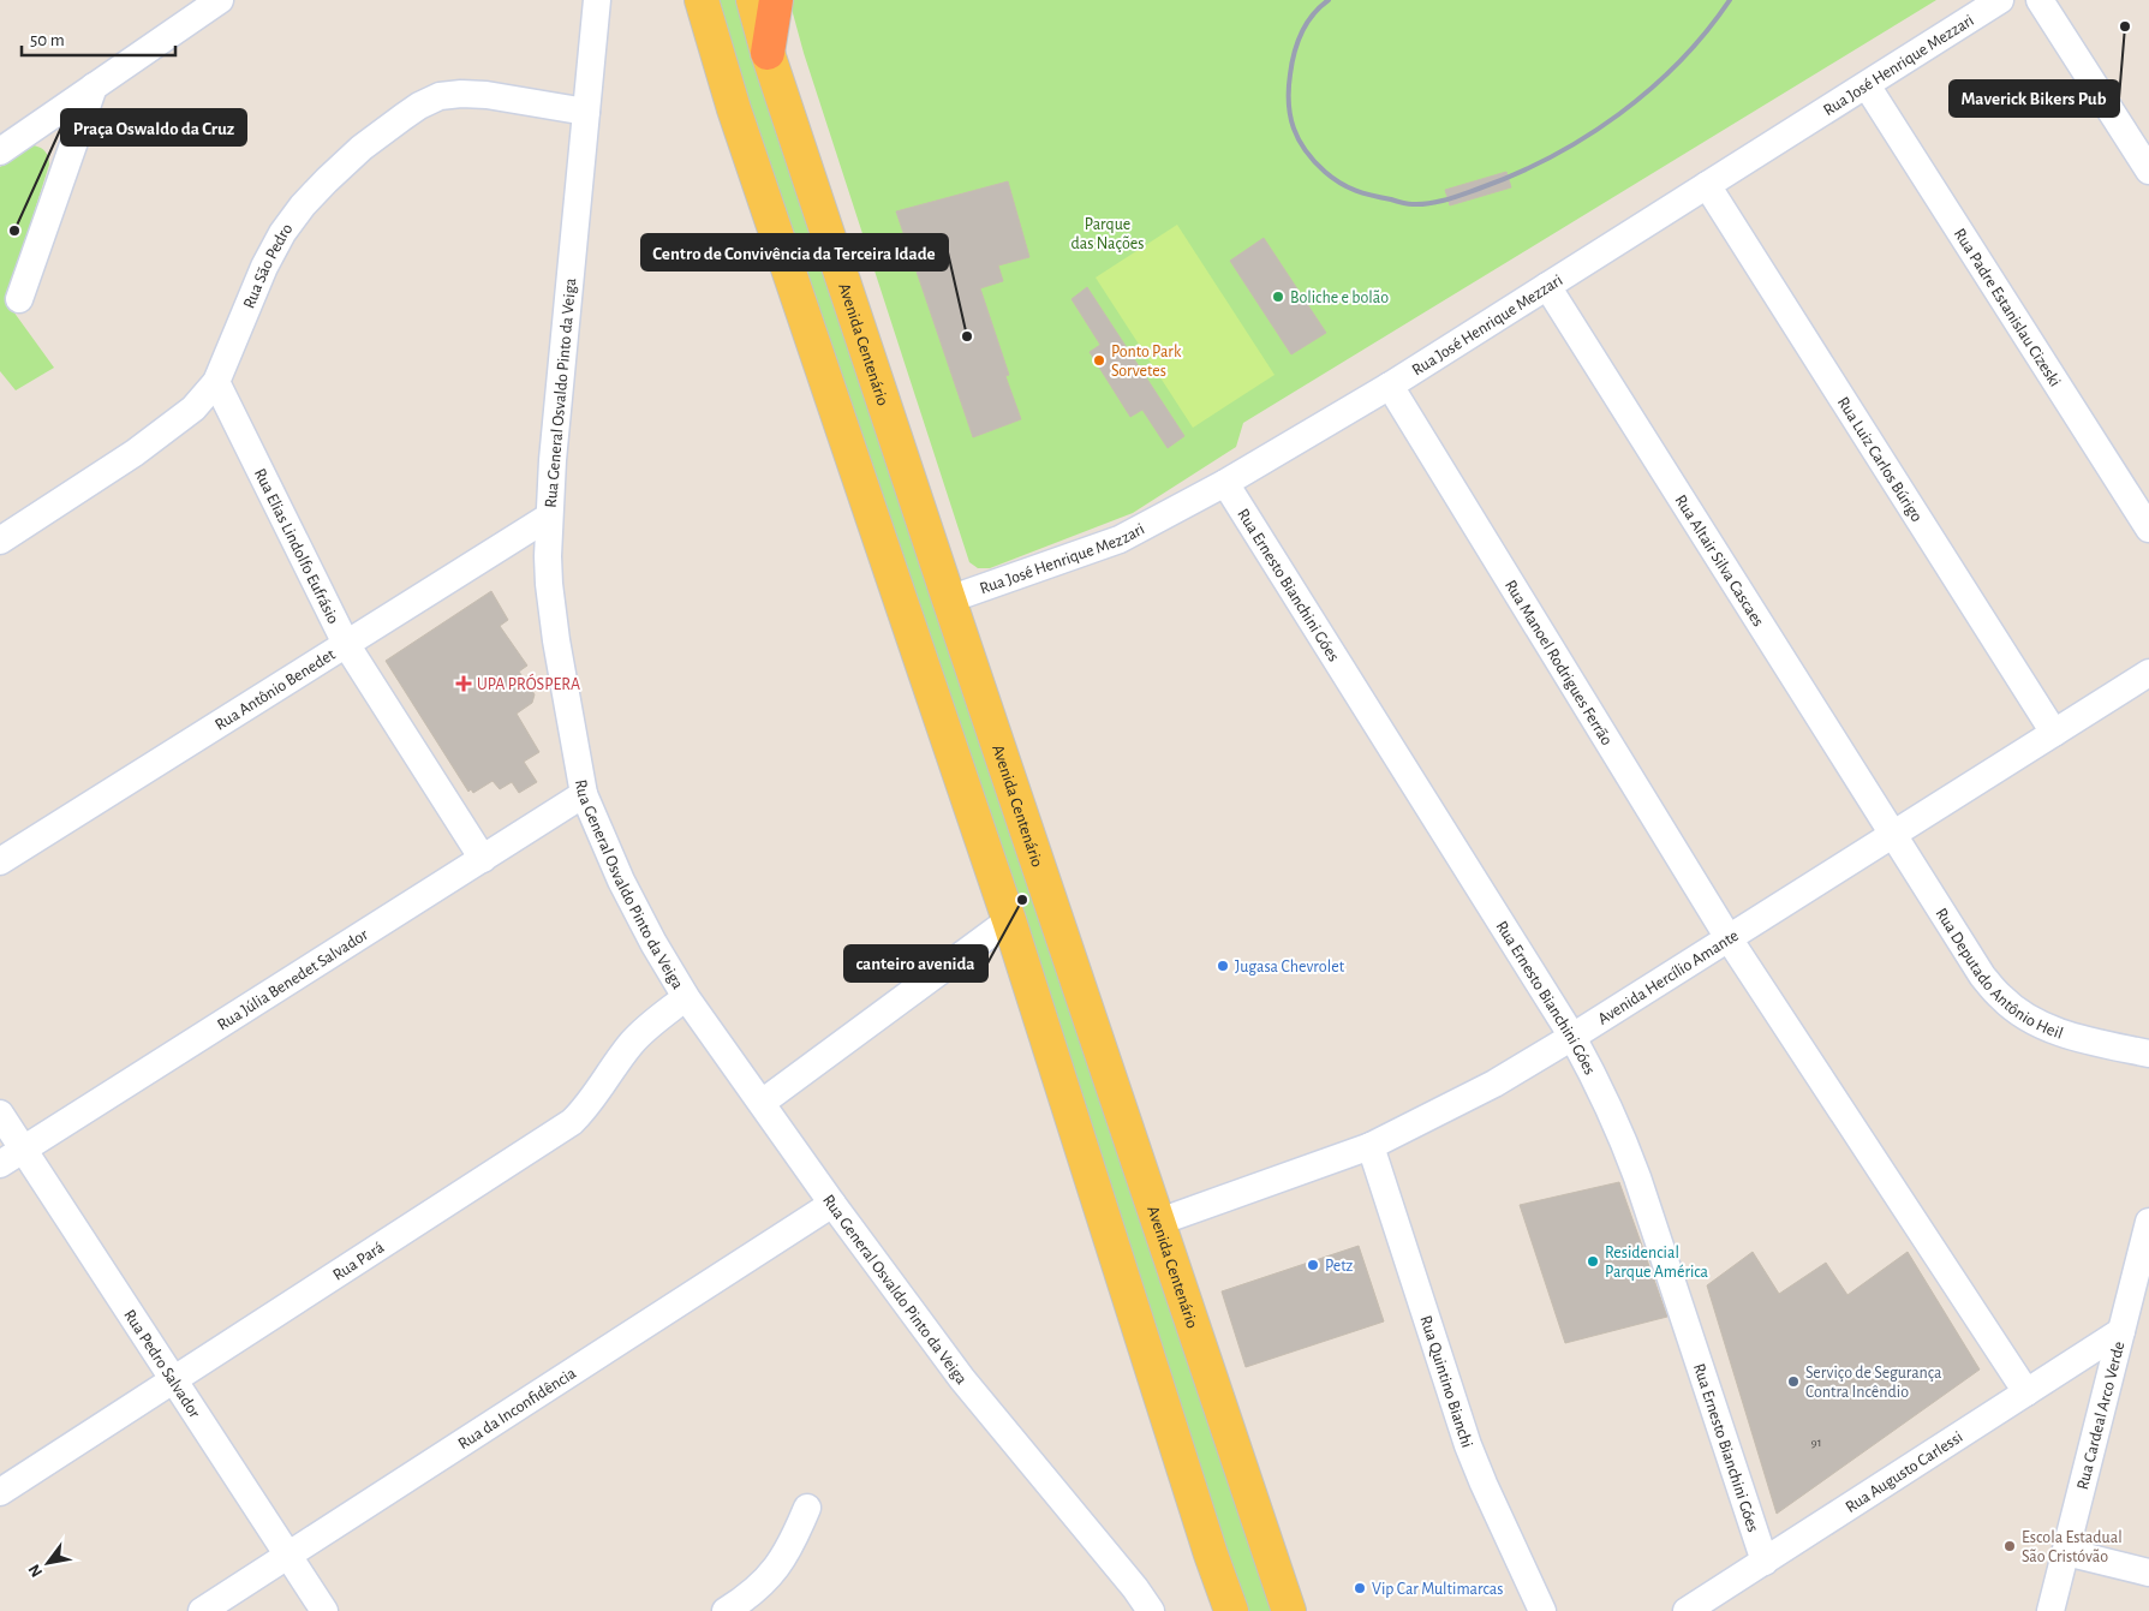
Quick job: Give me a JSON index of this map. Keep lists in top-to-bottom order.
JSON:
{
  "streets": {
    "main road": ["Avenida Centenário"],
    "street": [
      "Rua José Henrique Mezzari",
      "Rua São Pedro",
      "Rua Padre Estanislau Cizeski",
      "Rua General Osvaldo Pinto da Veiga",
      "Rua Luiz Carlos Búrigo",
      "Rua Elias Lindolfo Eufrásio",
      "Rua Altair Silva Cascaes",
      "Rua Ernesto Bianchini Góes",
      "Rua Manoel Rodrigues Ferrão",
      "Rua Antônio Benedet",
      "Rua Deputado Antônio Heil",
      "Avenida Hercílio Amante",
      "Rua Júlia Benedet Salvador",
      "Rua Pará",
      "Rua Pedro Salvador",
      "Rua Quintino Bianchi",
      "Rua da Inconfidência",
      "Rua Cardeal Arco Verde",
      "Rua Augusto Carlessi"
    ]
  },
  "crossings": [
    ["Rua José Henrique Mezzari", "Rua Padre Estanislau Cizeski"],
    ["Rua José Henrique Mezzari", "Avenida Centenário"],
    ["Rua José Henrique Mezzari", "Rua Luiz Carlos Búrigo"],
    ["Rua José Henrique Mezzari", "Rua Altair Silva Cascaes"],
    ["Rua José Henrique Mezzari", "Rua Ernesto Bianchini Góes"],
    ["Rua José Henrique Mezzari", "Rua Manoel Rodrigues Ferrão"],
    ["Rua São Pedro", "Rua General Osvaldo Pinto da Veiga"],
    ["Rua São Pedro", "Rua Elias Lindolfo Eufrásio"],
    ["Avenida Centenário", "Avenida Hercílio Amante"],
    ["Rua General Osvaldo Pinto da Veiga", "Rua Antônio Benedet"],
    ["Rua General Osvaldo Pinto da Veiga", "Rua Júlia Benedet Salvador"],
    ["Rua General Osvaldo Pinto da Veiga", "Rua Pará"],
    ["Rua General Osvaldo Pinto da Veiga", "Rua da Inconfidência"],
    ["Rua Luiz Carlos Búrigo", "Avenida Hercílio Amante"],
    ["Rua Elias Lindolfo Eufrásio", "Rua Antônio Benedet"],
    ["Rua Elias Lindolfo Eufrásio", "Rua Júlia Benedet Salvador"],
    ["Rua Altair Silva Cascaes", "Rua Deputado Antônio Heil"],
    ["Rua Altair Silva Cascaes", "Avenida Hercílio Amante"],
    ["Rua Ernesto Bianchini Góes", "Avenida Hercílio Amante"],
    ["Rua Ernesto Bianchini Góes", "Rua Augusto Carlessi"],
    ["Rua Manoel Rodrigues Ferrão", "Avenida Hercílio Amante"],
    ["Rua Deputado Antônio Heil", "Avenida Hercílio Amante"],
    ["Avenida Hercílio Amante", "Rua Quintino Bianchi"],
    ["Rua Júlia Benedet Salvador", "Rua Pedro Salvador"],
    ["Rua Pará", "Rua Pedro Salvador"],
    ["Rua Pedro Salvador", "Rua da Inconfidência"],
    ["Rua Cardeal Arco Verde", "Rua Augusto Carlessi"]
  ],
  "parks": ["Parque das Nações"],
  "places": {
    "other": [
      "Maverick Bikers Pub",
      "Praça Oswaldo da Cruz",
      "Boliche e bolão",
      "Centro de Convivência da Terceira Idade",
      "Ponto Park Sorvetes",
      "canteiro avenida",
      "Jugasa Chevrolet",
      "Residencial Parque América",
      "Petz",
      "Serviço de Segurança Contra Incêndio",
      "Escola Estadual São Cristóvão",
      "Vip Car Multimarcas"
    ],
    "health": ["UPA PRÓSPERA"]
  },
  "house_numbers": ["91"],
  "scale_bar": "50 m",
  "north": "bottom left"
}
